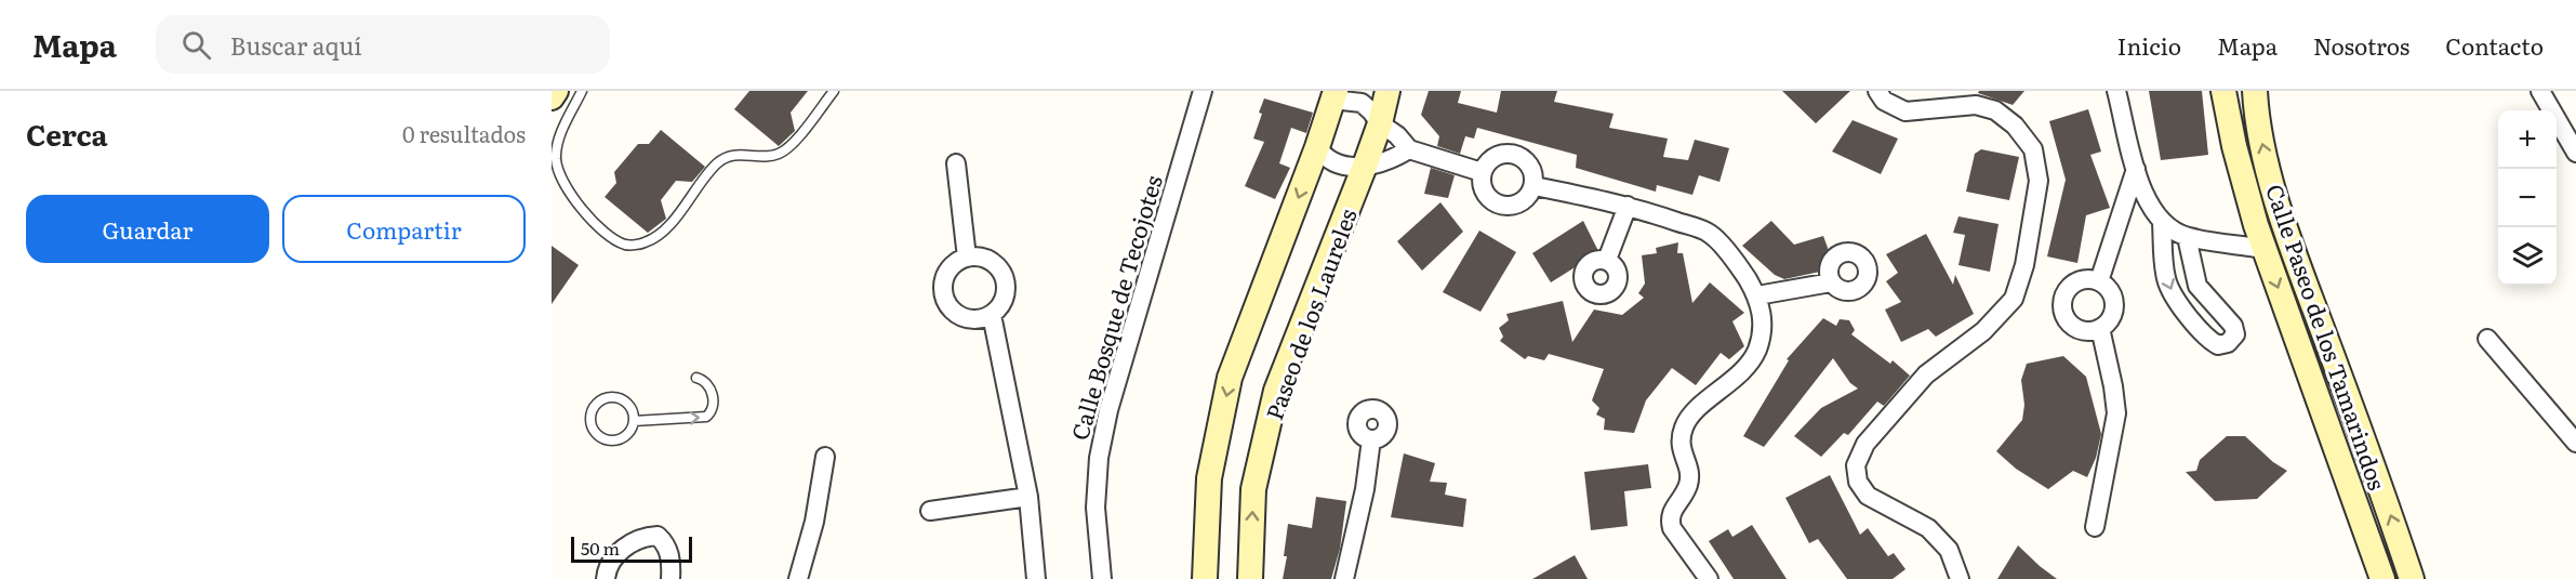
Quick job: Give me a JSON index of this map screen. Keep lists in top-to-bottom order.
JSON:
{
  "streets": {
    "street": ["Calle Bosque de Tecojotes", "Paseo de los Laureles", "Calle Paseo de los Tamarindos"]
  },
  "scale_bar": "50 m",
  "page": {
    "header": "Mapa",
    "search": "Buscar aquí",
    "nav": [
      "Inicio",
      "Mapa",
      "Nosotros",
      "Contacto"
    ],
    "heading": ["Cerca", "0 resultados"],
    "map_buttons": ["+", "−"],
    "buttons": ["Guardar", "Compartir"],
    "scale": "50 m"
  }
}
